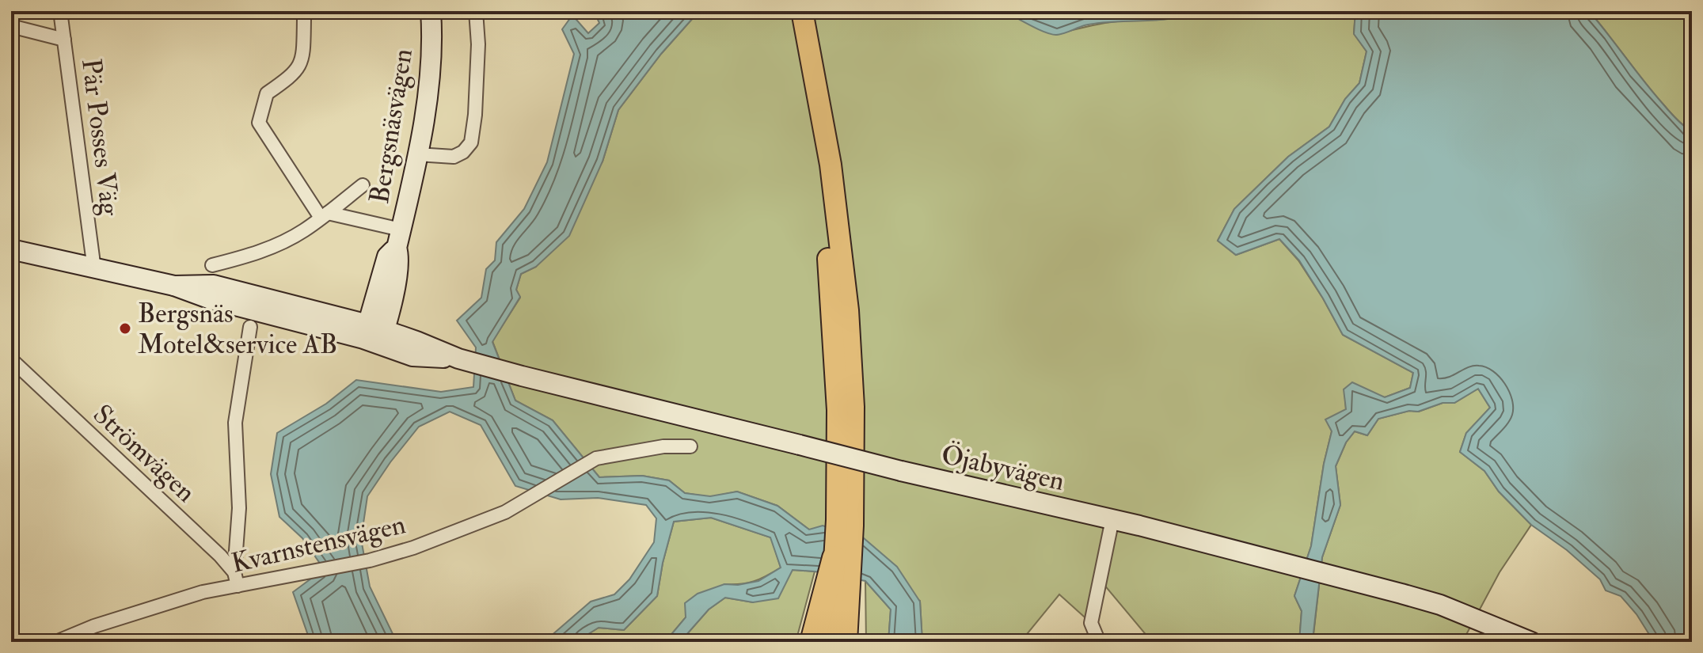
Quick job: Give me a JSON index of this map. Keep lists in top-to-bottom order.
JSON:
{
  "streets": {
    "street": [
      "Bergsnäsvägen",
      "Pär Posses Väg",
      "Strömvägen",
      "Öjabyvägen",
      "Kvarnstensvägen"
    ]
  },
  "crossings": [
    ["Bergsnäsvägen", "Öjabyvägen"],
    ["Pär Posses Väg", "Öjabyvägen"],
    ["Strömvägen", "Kvarnstensvägen"]
  ],
  "places": ["Bergsnäs Motel&service AB"]
}
